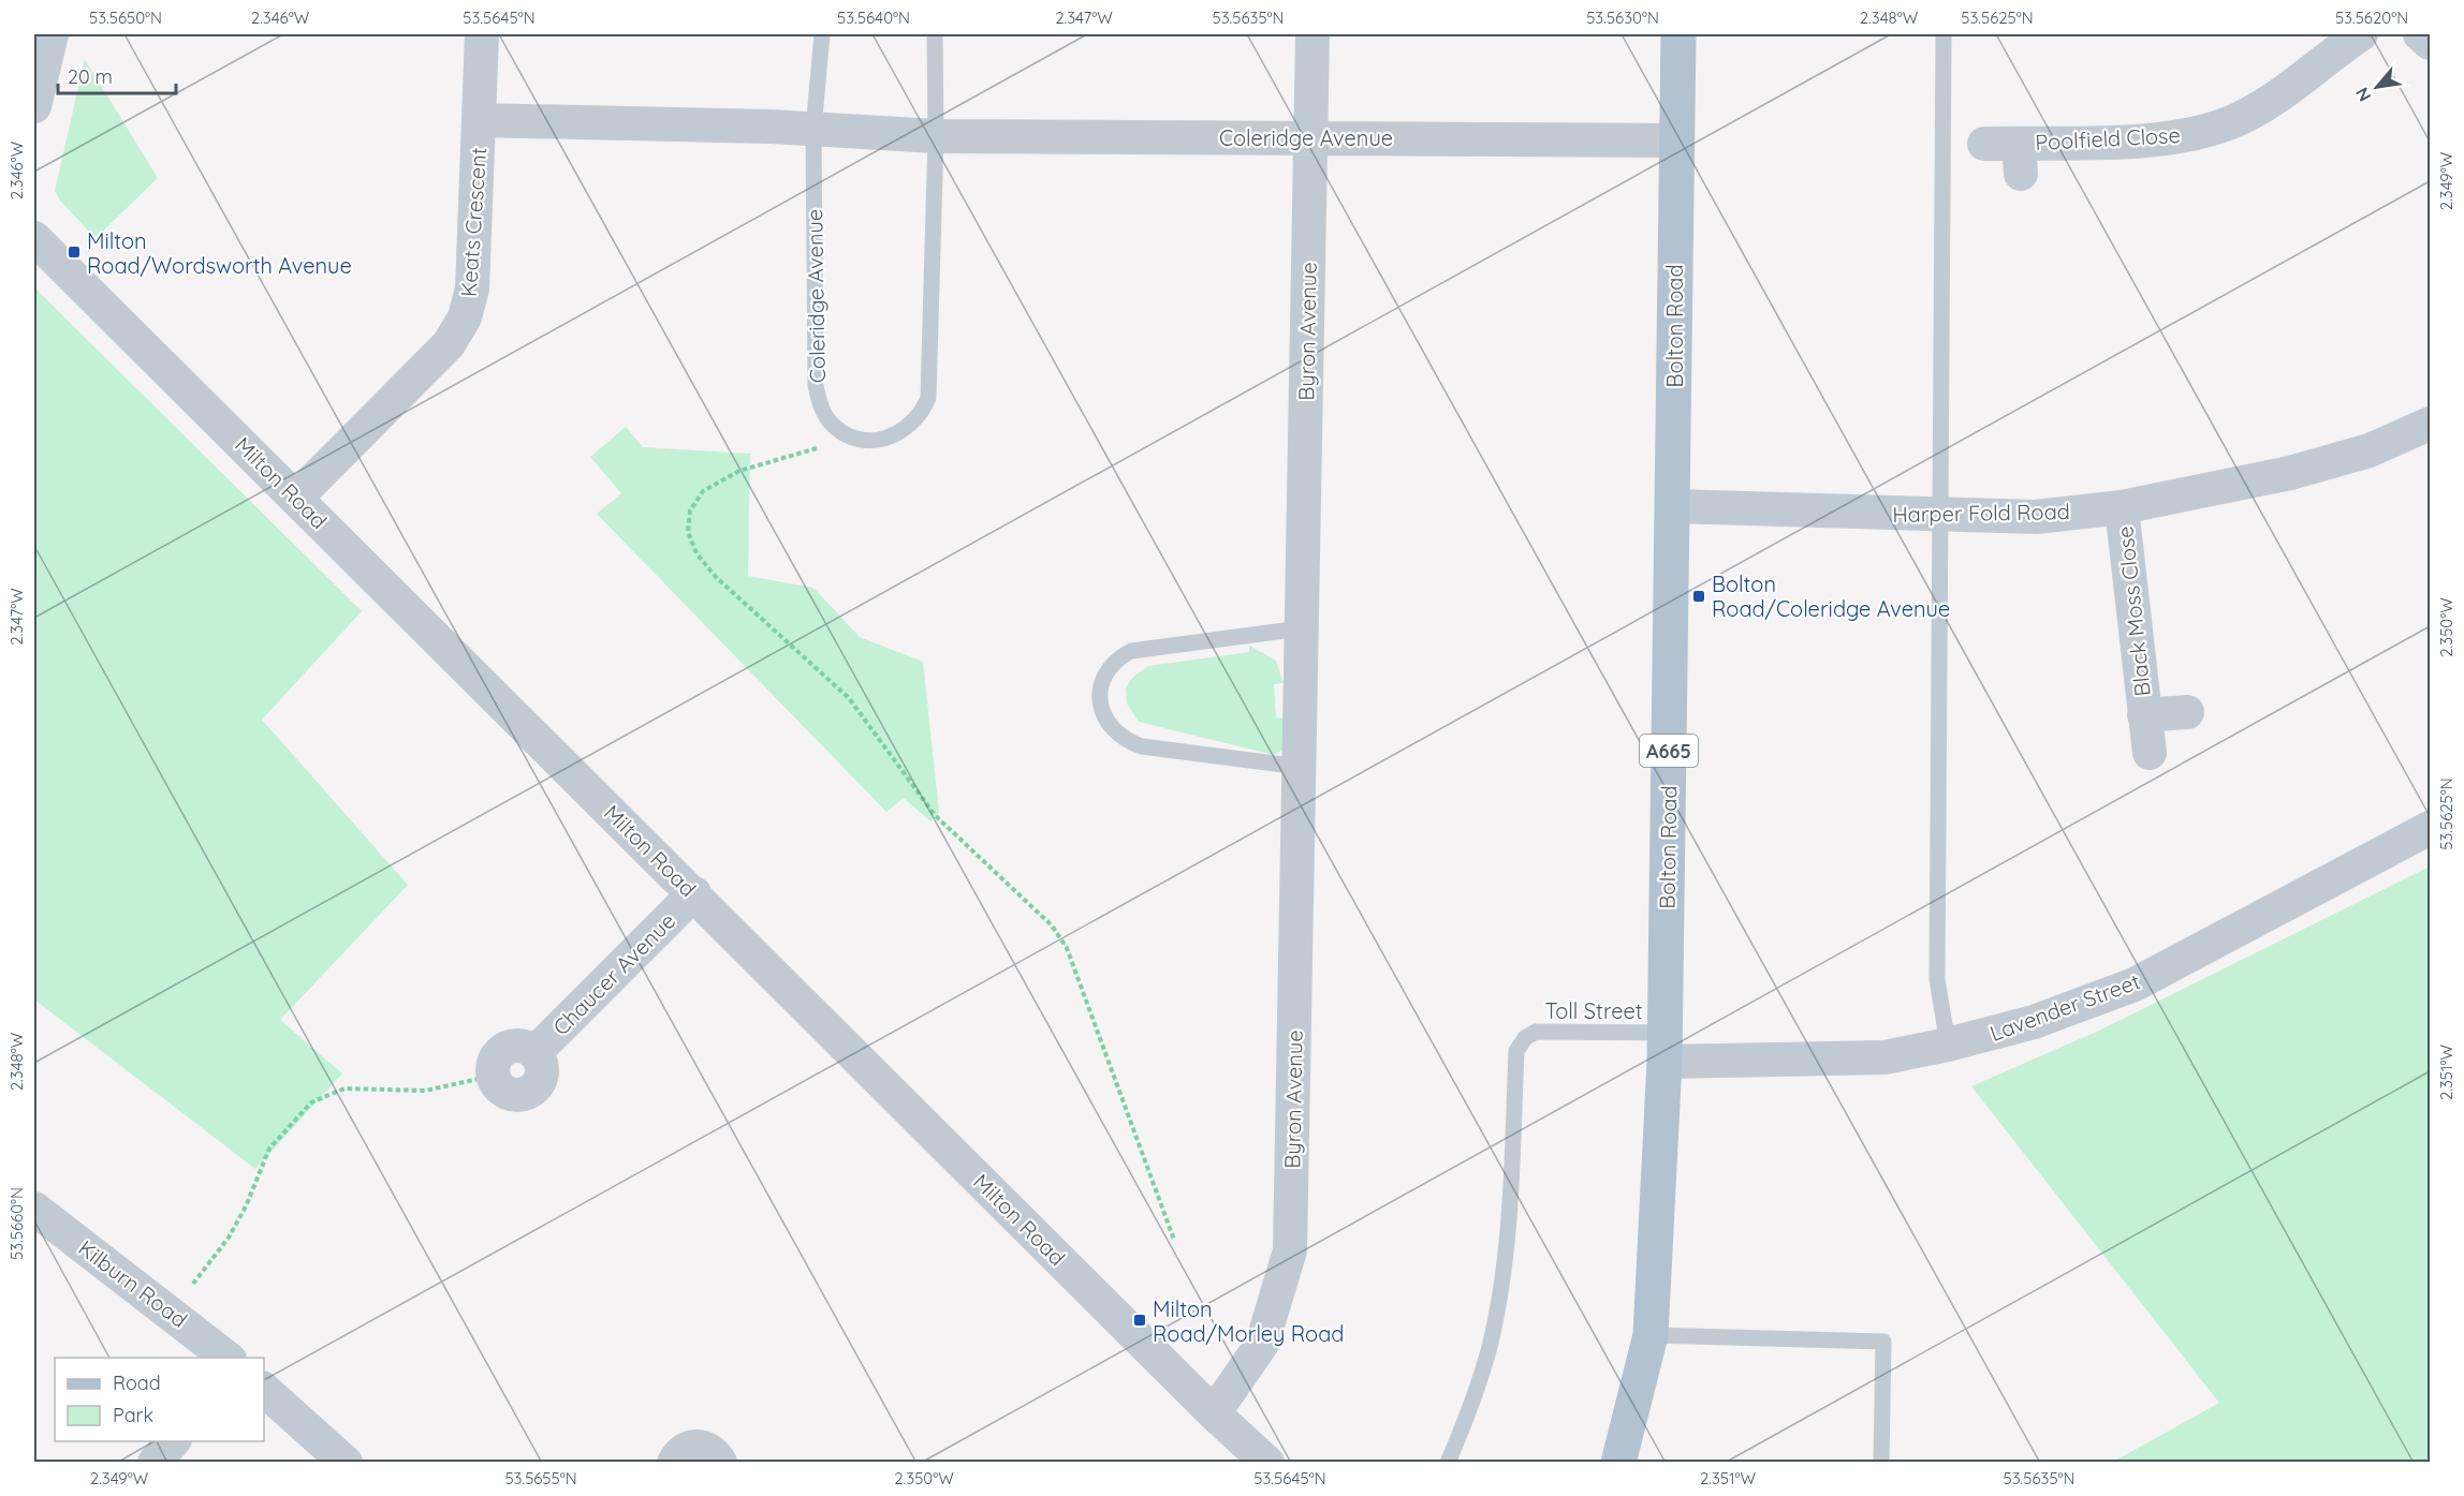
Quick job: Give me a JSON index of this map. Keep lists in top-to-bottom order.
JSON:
{
  "streets": {
    "main road": ["Bolton Road", "A665"],
    "street": [
      "Coleridge Avenue",
      "Poolfield Close",
      "Keats Crescent",
      "Byron Avenue",
      "Milton Road",
      "Harper Fold Road",
      "Black Moss Close",
      "Chaucer Avenue",
      "Lavender Street",
      "Kilburn Road"
    ],
    "lane": ["Toll Street"]
  },
  "crossings": [
    ["Coleridge Avenue", "Keats Crescent"],
    ["Coleridge Avenue", "Bolton Road"],
    ["Coleridge Avenue", "Byron Avenue"],
    ["Keats Crescent", "Milton Road"],
    ["Bolton Road", "Harper Fold Road"],
    ["Bolton Road", "Lavender Street"],
    ["Bolton Road", "Toll Street"],
    ["Byron Avenue", "Milton Road"],
    ["Milton Road", "Chaucer Avenue"],
    ["Harper Fold Road", "Black Moss Close"],
    ["Lavender Street", "Toll Street"]
  ],
  "places": {
    "transit": ["Milton Road/Wordsworth Avenue", "Bolton Road/Coleridge Avenue", "Milton Road/Morley Road"]
  },
  "legend": ["Road", "Park"],
  "scale_bar": "20 m",
  "north": "bottom left",
  "coordinates": [
    "53.5650°N",
    "2.346°W",
    "53.5645°N",
    "53.5640°N",
    "2.347°W",
    "53.5635°N",
    "53.5630°N",
    "2.348°W",
    "53.5625°N",
    "53.5620°N",
    "2.349°W",
    "2.350°W",
    "2.351°W",
    "53.5660°N",
    "53.5655°N"
  ]
}
